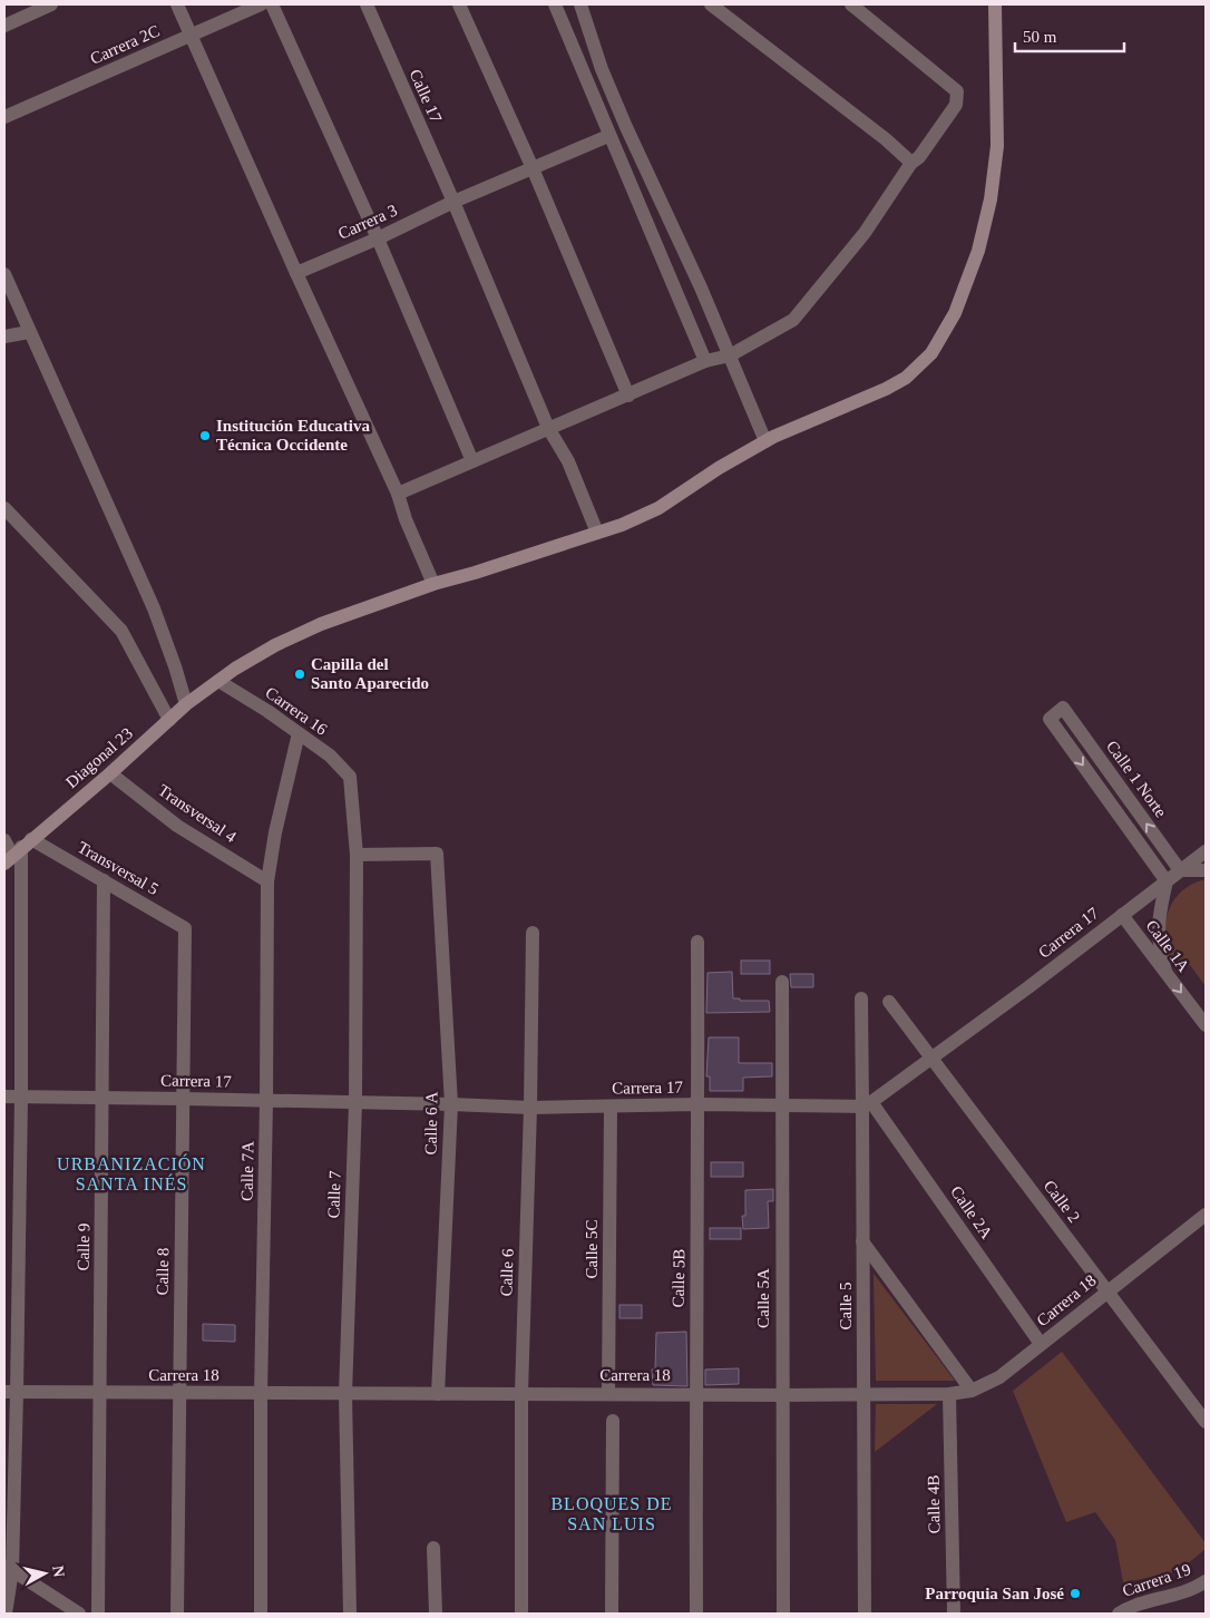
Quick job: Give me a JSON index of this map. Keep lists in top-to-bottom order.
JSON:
{
  "streets": {
    "main road": ["Diagonal 23"],
    "street": [
      "Carrera 2C",
      "Calle 17",
      "Carrera 3",
      "Carrera 16",
      "Calle 1 Norte",
      "Transversal 4",
      "Transversal 5",
      "Carrera 17",
      "Calle 1A",
      "Calle 6 A",
      "Calle 7A",
      "Calle 7",
      "Calle 2",
      "Calle 2A",
      "Calle 9",
      "Calle 5C",
      "Calle 8",
      "Calle 6",
      "Calle 5B",
      "Calle 5A",
      "Carrera 18",
      "Calle 5",
      "Calle 4B",
      "Carrera 19"
    ]
  },
  "crossings": [
    ["Calle 17", "Carrera 3"],
    ["Calle 17", "Diagonal 23"],
    ["Carrera 16", "Diagonal 23"],
    ["Carrera 16", "Calle 7A"],
    ["Carrera 16", "Calle 7"],
    ["Diagonal 23", "Transversal 4"],
    ["Diagonal 23", "Transversal 5"],
    ["Calle 1 Norte", "Carrera 17"],
    ["Transversal 4", "Calle 7A"],
    ["Transversal 5", "Calle 9"],
    ["Transversal 5", "Calle 8"],
    ["Carrera 17", "Calle 1A"],
    ["Carrera 17", "Calle 6 A"],
    ["Carrera 17", "Calle 7A"],
    ["Carrera 17", "Calle 7"],
    ["Carrera 17", "Calle 2"],
    ["Carrera 17", "Calle 2A"],
    ["Carrera 17", "Calle 9"],
    ["Carrera 17", "Calle 5C"],
    ["Carrera 17", "Calle 8"],
    ["Carrera 17", "Calle 6"],
    ["Carrera 17", "Calle 5B"],
    ["Carrera 17", "Calle 5A"],
    ["Carrera 17", "Calle 5"],
    ["Calle 6 A", "Calle 7"],
    ["Calle 6 A", "Carrera 18"],
    ["Calle 7A", "Carrera 18"],
    ["Calle 7", "Carrera 18"],
    ["Calle 2", "Carrera 18"],
    ["Calle 2A", "Carrera 18"],
    ["Calle 2A", "Calle 5"],
    ["Calle 9", "Carrera 18"],
    ["Calle 5C", "Carrera 18"],
    ["Calle 8", "Carrera 18"],
    ["Calle 6", "Carrera 18"],
    ["Calle 5B", "Carrera 18"],
    ["Calle 5A", "Carrera 18"],
    ["Carrera 18", "Calle 5"],
    ["Carrera 18", "Calle 4B"]
  ],
  "one_way": ["Calle 1A"],
  "districts": ["URBANIZACIÓN SANTA INÉS", "BLOQUES DE SAN LUIS"],
  "places": ["Institución Educativa Técnica Occidente", "Capilla del Santo Aparecido", "Parroquia San José"],
  "scale_bar": "50 m",
  "north": "right"
}
